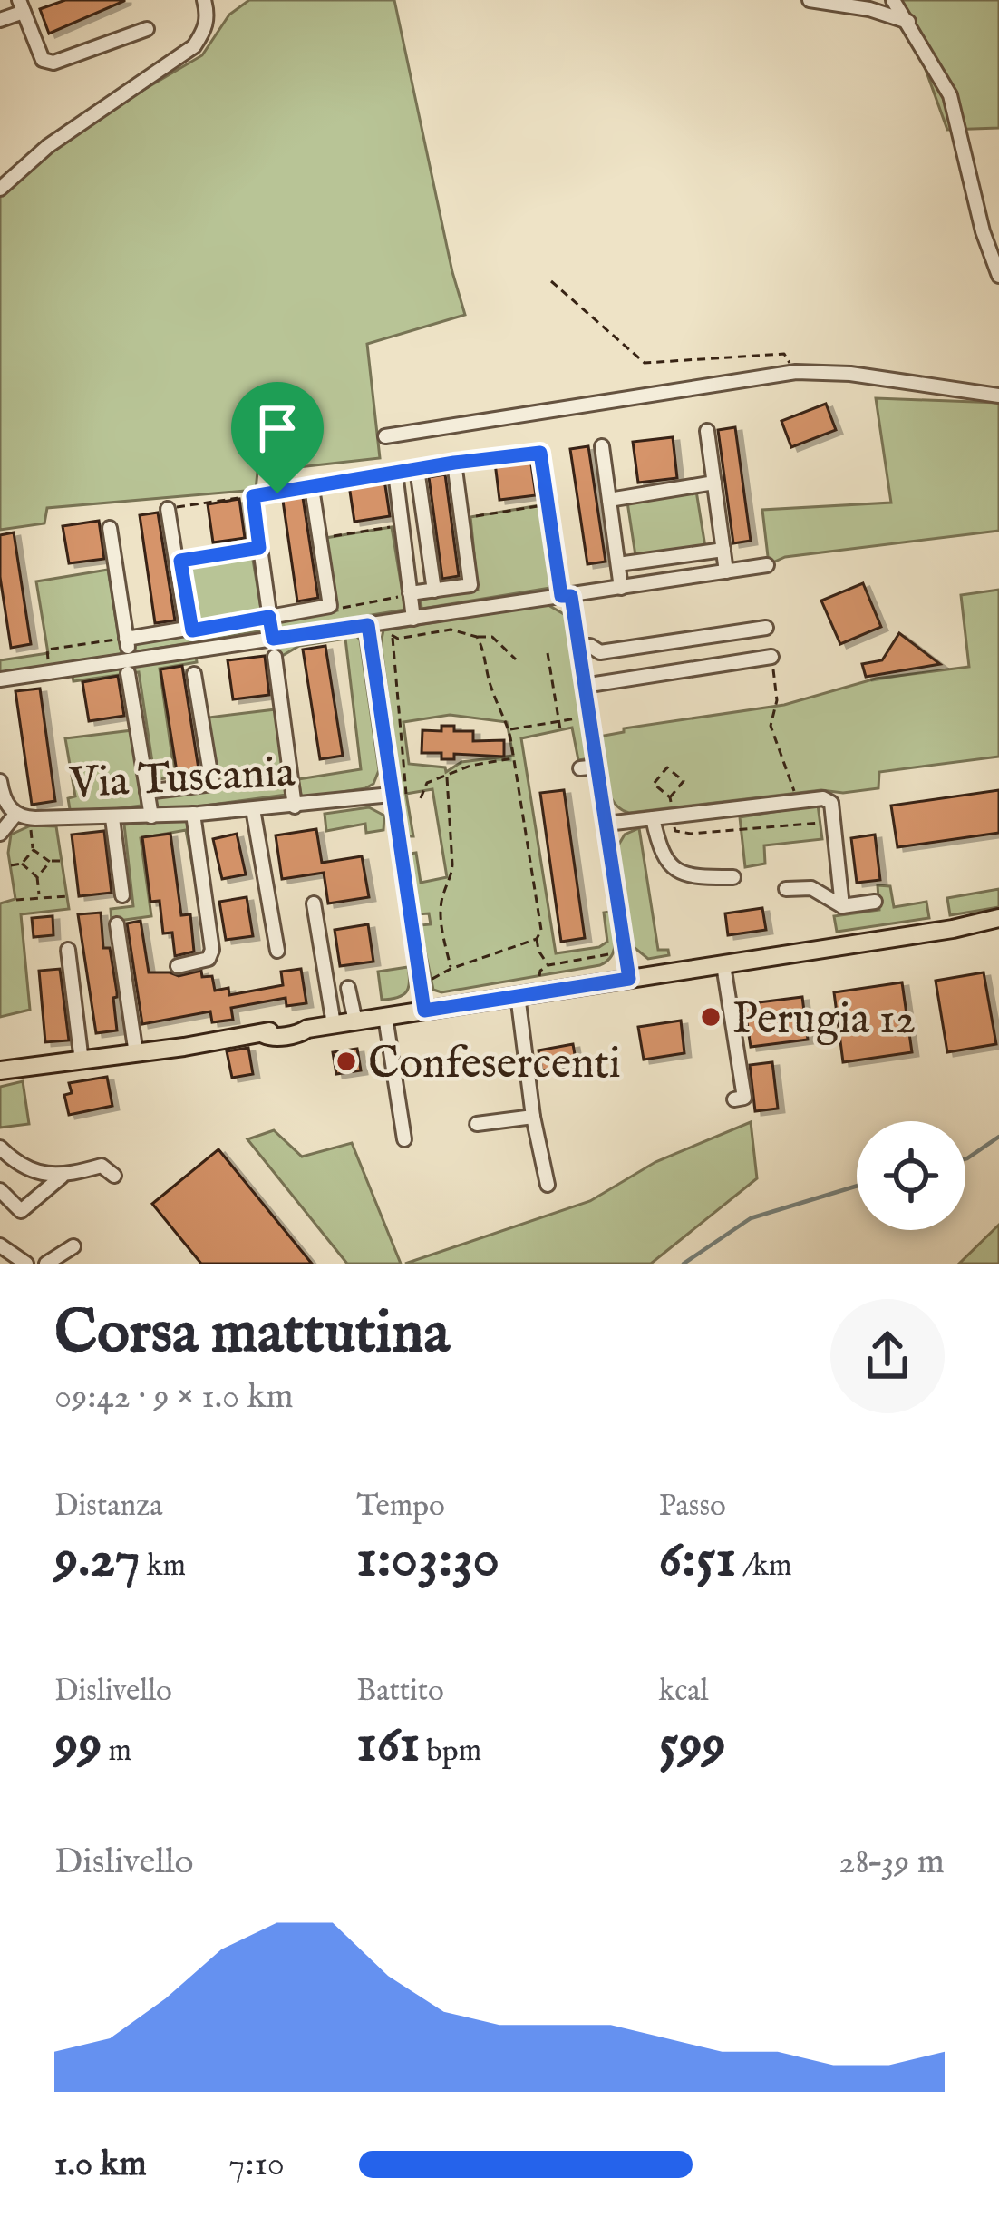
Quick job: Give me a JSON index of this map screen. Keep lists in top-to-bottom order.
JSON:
{
  "streets": {
    "street": ["Via Tuscania"]
  },
  "places": ["Perugia 12", "Confesercenti"],
  "page": {
    "heading": ["Corsa mattutina", "09:42 · 9 × 1.0 km"],
    "stats": [
      ["Distanza", "9.27 km"],
      ["Tempo", "1:03:30"],
      ["Passo", "6:51 /km"],
      ["Dislivello", "99 m"],
      ["Battito", "161 bpm"],
      ["kcal", "599"]
    ],
    "chart": ["Dislivello", "28–39 m"],
    "list": [
      {
        "name": "1.0 km",
        "note": "7:10"
      }
    ]
  }
}
